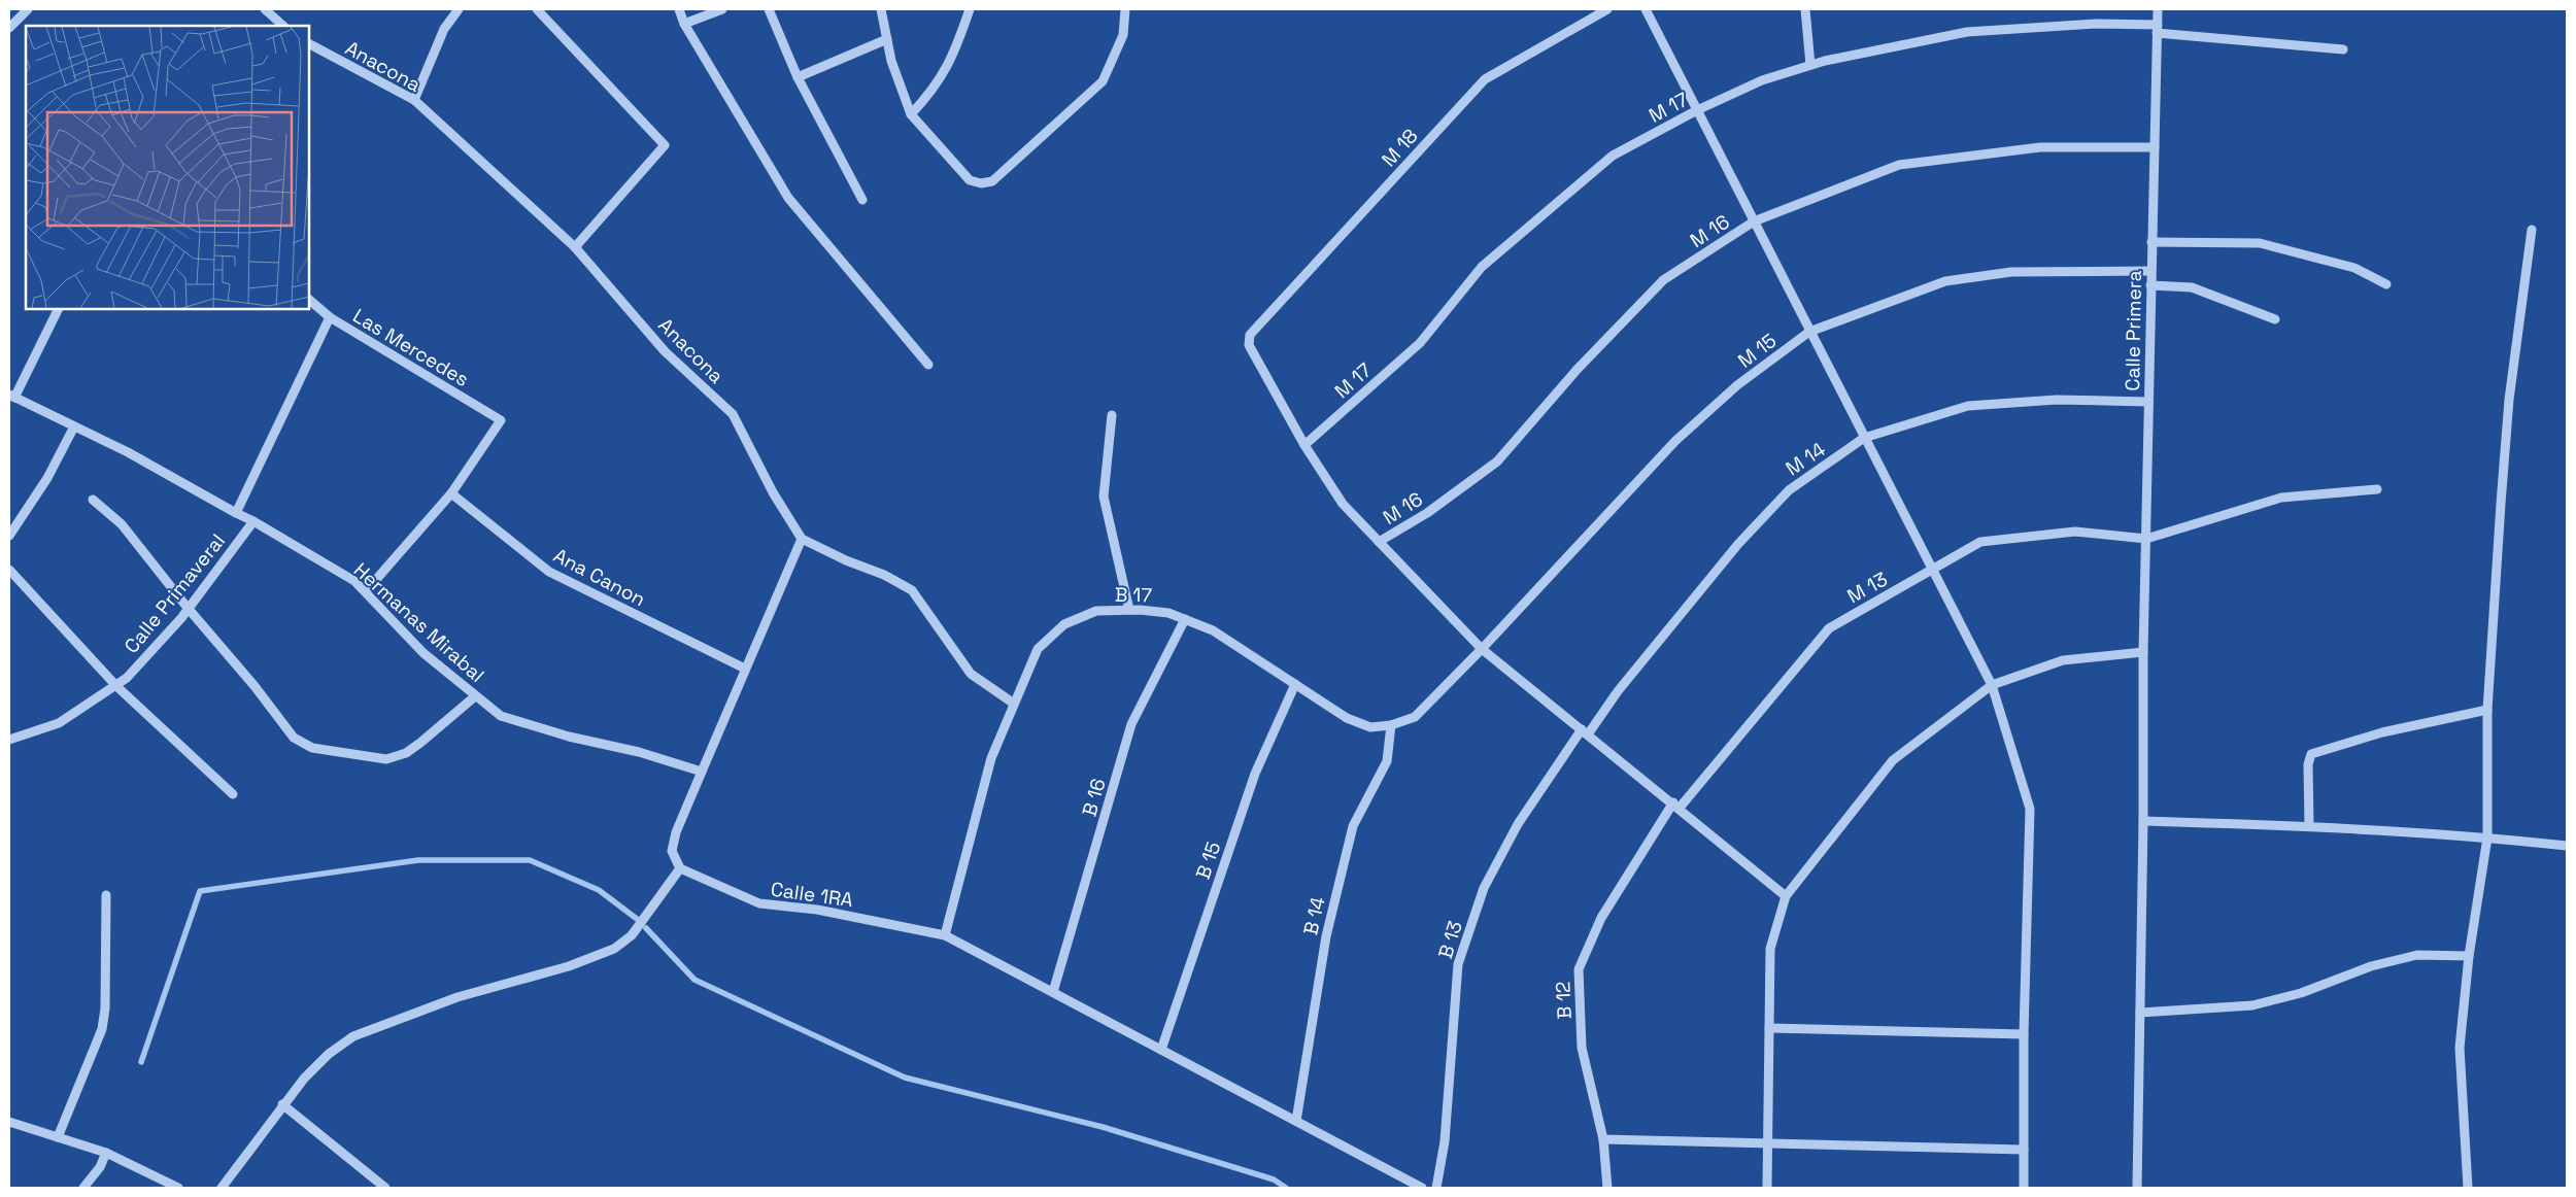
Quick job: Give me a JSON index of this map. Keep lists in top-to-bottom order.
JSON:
{
  "streets": {
    "street": [
      "Anacona",
      "M 17",
      "M 18",
      "M 16",
      "Calle Primera",
      "Las Mercedes",
      "M 15",
      "M 14",
      "Ana Canon",
      "M 13",
      "Calle Primaveral",
      "B 17",
      "Hermanas Mirabal",
      "B 16",
      "B 15",
      "Calle 1RA",
      "B 14",
      "B 13",
      "B 12"
    ]
  },
  "crossings": [
    ["M 17", "M 18"],
    ["M 17", "Calle Primera"],
    ["M 16", "Calle Primera"],
    ["Calle Primera", "M 15"],
    ["Calle Primera", "M 14"],
    ["Calle Primera", "M 13"],
    ["Las Mercedes", "Ana Canon"],
    ["M 15", "B 17"],
    ["M 14", "B 13"],
    ["M 13", "B 12"],
    ["Calle Primaveral", "Hermanas Mirabal"],
    ["B 17", "B 16"],
    ["B 17", "B 15"],
    ["B 17", "Calle 1RA"],
    ["B 17", "B 14"],
    ["B 16", "Calle 1RA"],
    ["B 15", "Calle 1RA"],
    ["Calle 1RA", "B 14"]
  ]
}
